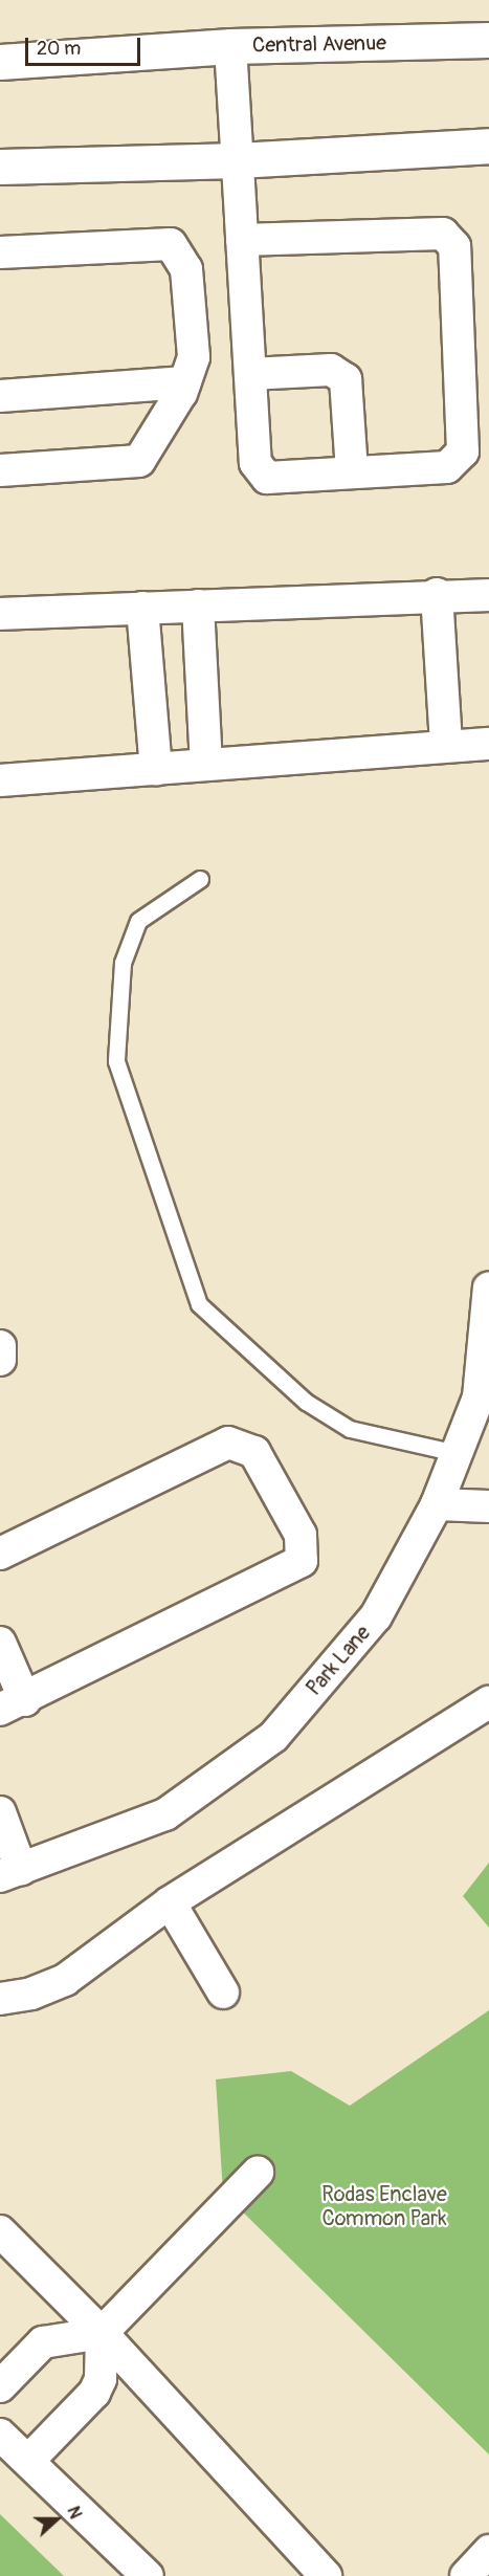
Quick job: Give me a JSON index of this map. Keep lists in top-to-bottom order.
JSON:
{
  "streets": {
    "main road": ["Central Avenue"],
    "street": ["Park Lane"]
  },
  "parks": ["Rodas Enclave Common Park"],
  "scale_bar": "20 m",
  "north": "right"
}
